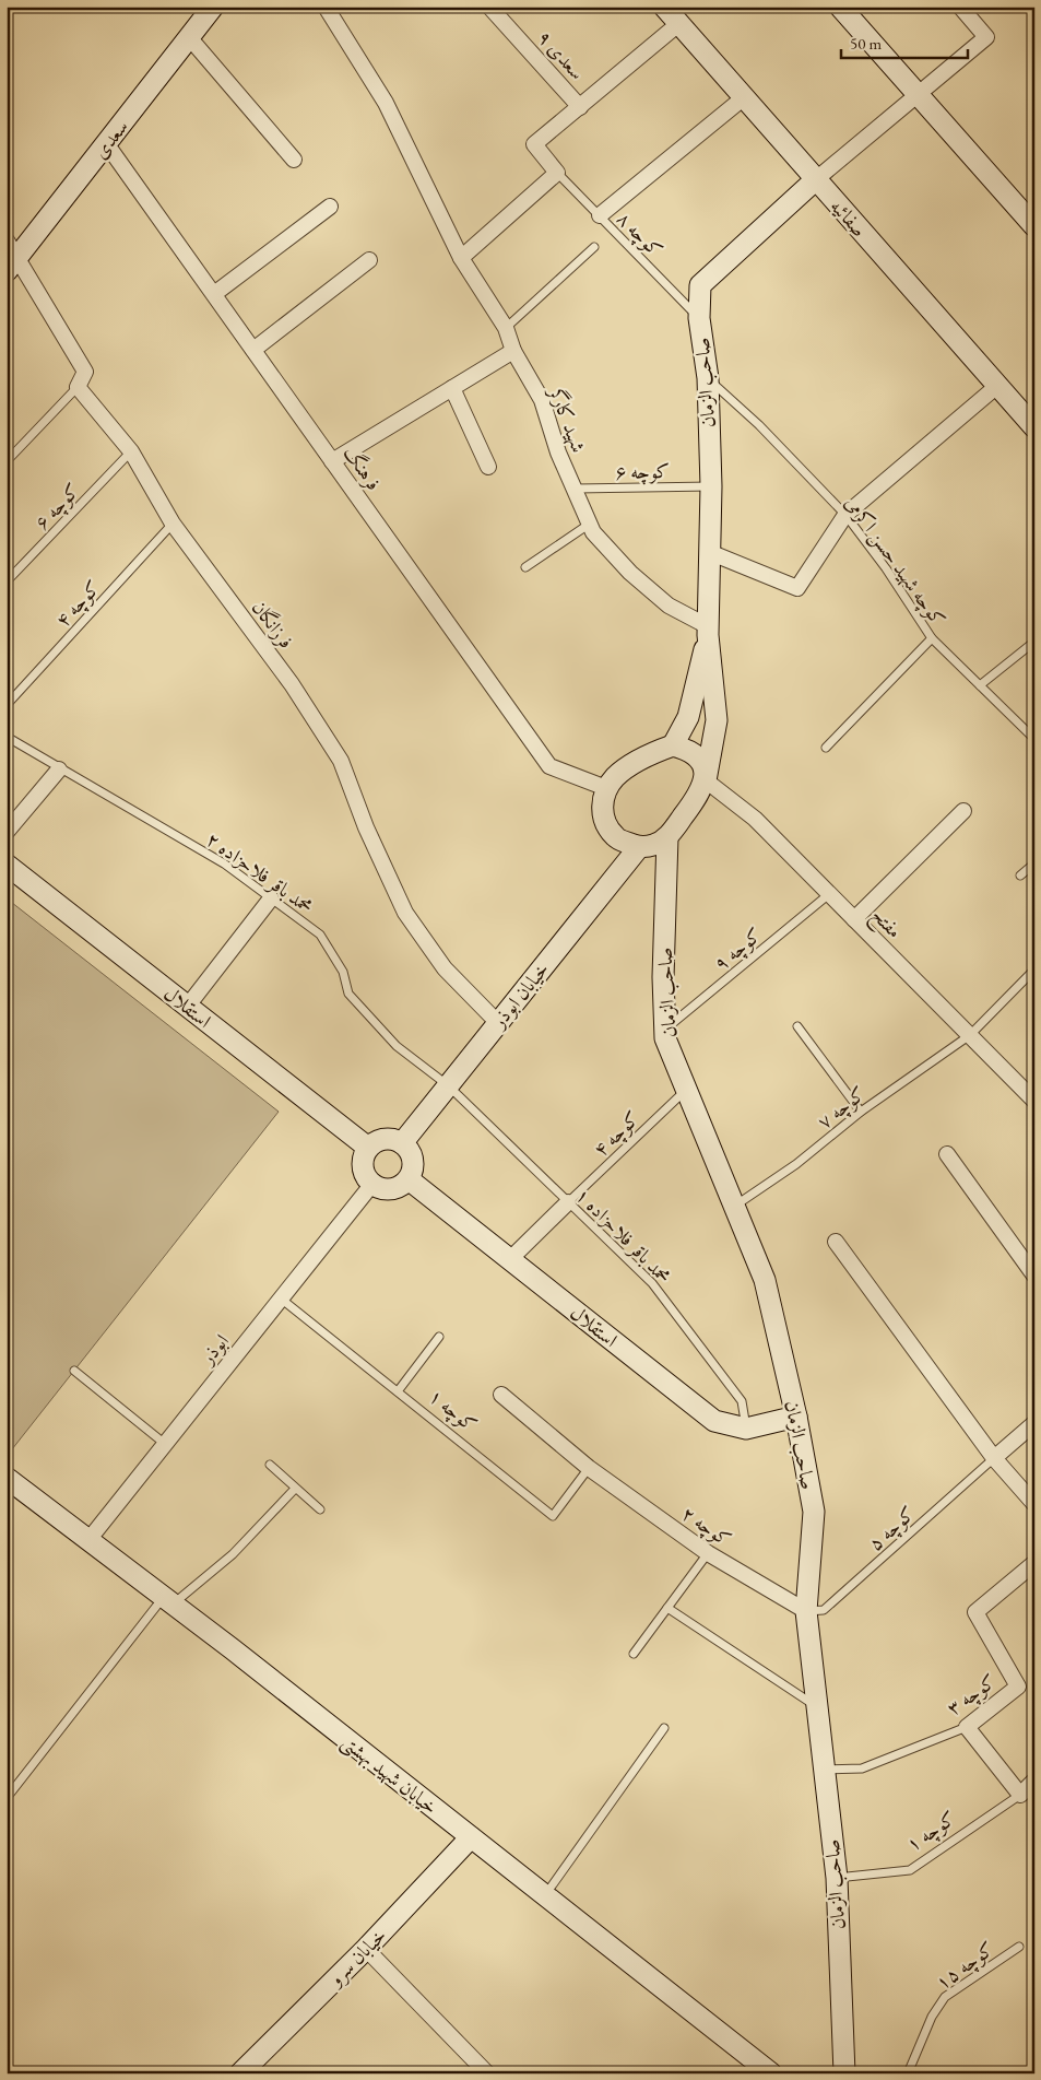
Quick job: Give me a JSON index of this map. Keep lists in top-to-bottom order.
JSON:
{
  "streets": {
    "street": [
      "سعدی ۹",
      "سعدی",
      "صفائیه",
      "صاحب الزمان",
      "شهید کارگر",
      "فرهنگ",
      "فرزانگان",
      "مفتح",
      "خیابان ابوذر",
      "استقلال",
      "ابوذر",
      "کوچه ۱",
      "کوچه ۲",
      "کوچه ۳",
      "خیابان شهید بهشتی",
      "خیابان سرو"
    ],
    "lane": [
      "کوچه ۸",
      "کوچه ۶",
      "کوچه شهید حسن اکرمی",
      "کوچه ۴",
      "محمد باقر فلاحزاده ۲",
      "کوچه ۹",
      "کوچه ۷",
      "محمد باقر فلاحزاده ۱",
      "کوچه ۵",
      "کوچه ۱۵"
    ]
  },
  "crossings": [
    ["سعدی", "فرهنگ"],
    ["صفائیه", "صاحب الزمان"],
    ["کوچه ۸", "صاحب الزمان"],
    ["صاحب الزمان", "شهید کارگر"],
    ["صاحب الزمان", "فرهنگ"],
    ["صاحب الزمان", "کوچه ۶"],
    ["صاحب الزمان", "کوچه شهید حسن اکرمی"],
    ["صاحب الزمان", "کوچه ۴"],
    ["صاحب الزمان", "مفتح"],
    ["صاحب الزمان", "کوچه ۹"],
    ["صاحب الزمان", "خیابان ابوذر"],
    ["صاحب الزمان", "استقلال"],
    ["صاحب الزمان", "کوچه ۷"],
    ["صاحب الزمان", "کوچه ۱"],
    ["صاحب الزمان", "کوچه ۲"],
    ["صاحب الزمان", "کوچه ۵"],
    ["صاحب الزمان", "کوچه ۳"],
    ["شهید کارگر", "کوچه ۶"],
    ["فرهنگ", "مفتح"],
    ["فرهنگ", "خیابان ابوذر"],
    ["کوچه ۶", "فرزانگان"],
    ["کوچه ۴", "فرزانگان"],
    ["کوچه ۴", "محمد باقر فلاحزاده ۱"],
    ["فرزانگان", "خیابان ابوذر"],
    ["محمد باقر فلاحزاده ۲", "خیابان ابوذر"],
    ["محمد باقر فلاحزاده ۲", "محمد باقر فلاحزاده ۱"],
    ["مفتح", "کوچه ۹"],
    ["مفتح", "خیابان ابوذر"],
    ["مفتح", "کوچه ۷"],
    ["خیابان ابوذر", "استقلال"],
    ["خیابان ابوذر", "محمد باقر فلاحزاده ۱"],
    ["خیابان ابوذر", "ابوذر"],
    ["استقلال", "محمد باقر فلاحزاده ۱"],
    ["استقلال", "ابوذر"],
    ["ابوذر", "کوچه ۱"],
    ["ابوذر", "خیابان شهید بهشتی"],
    ["کوچه ۱", "کوچه ۲"],
    ["کوچه ۲", "کوچه ۵"],
    ["خیابان شهید بهشتی", "خیابان سرو"]
  ],
  "scale_bar": "50 m"
}
